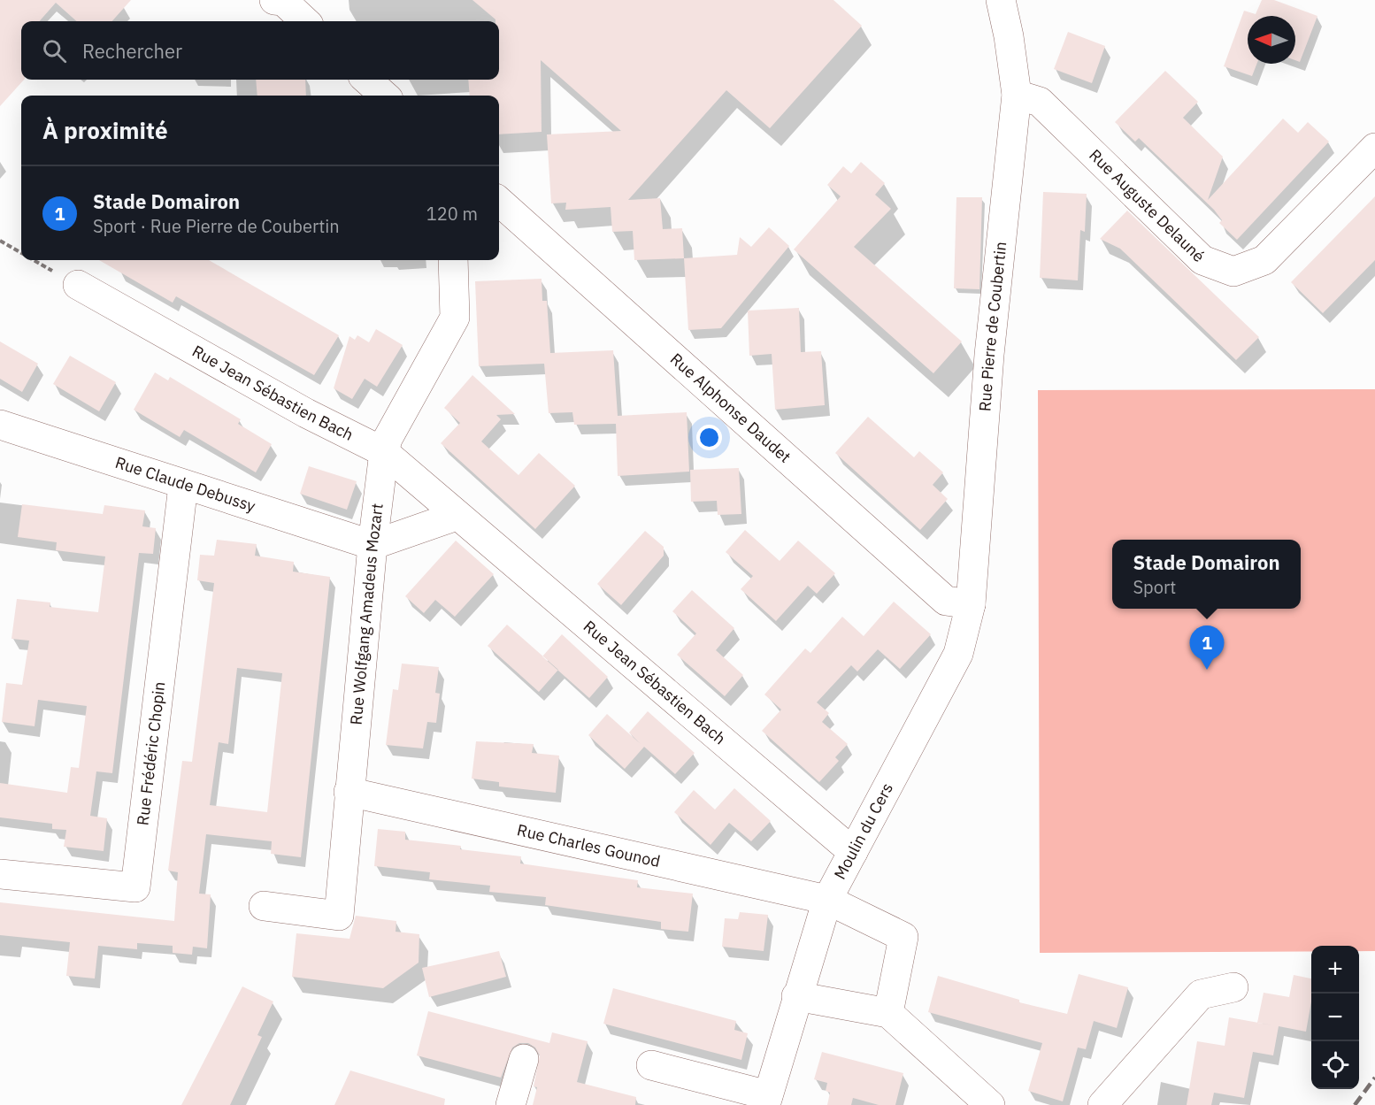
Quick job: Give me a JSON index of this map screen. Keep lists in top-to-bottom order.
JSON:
{
  "streets": {
    "street": [
      "Rue Auguste Delauné",
      "Rue Pierre de Coubertin",
      "Rue Jean Sébastien Bach",
      "Rue Alphonse Daudet",
      "Rue Claude Debussy",
      "Rue Wolfgang Amadeus Mozart",
      "Rue Frédéric Chopin",
      "Moulin du Cers",
      "Rue Charles Gounod"
    ]
  },
  "crossings": [
    ["Rue Auguste Delauné", "Rue Pierre de Coubertin"],
    ["Rue Pierre de Coubertin", "Rue Alphonse Daudet"],
    ["Rue Pierre de Coubertin", "Moulin du Cers"],
    ["Rue Jean Sébastien Bach", "Rue Wolfgang Amadeus Mozart"],
    ["Rue Jean Sébastien Bach", "Moulin du Cers"],
    ["Rue Claude Debussy", "Rue Wolfgang Amadeus Mozart"],
    ["Rue Claude Debussy", "Rue Frédéric Chopin"],
    ["Rue Wolfgang Amadeus Mozart", "Rue Charles Gounod"],
    ["Moulin du Cers", "Rue Charles Gounod"]
  ],
  "north": "left",
  "page": {
    "search": "Rechercher",
    "heading": "À proximité",
    "list": [
      {
        "mark": "1",
        "name": "Stade Domairon",
        "note": "Sport · Rue Pierre de Coubertin",
        "value": "120 m"
      }
    ],
    "popup": ["Stade Domairon", "Sport"],
    "pins": "1",
    "map_buttons": ["+", "−"]
  }
}
